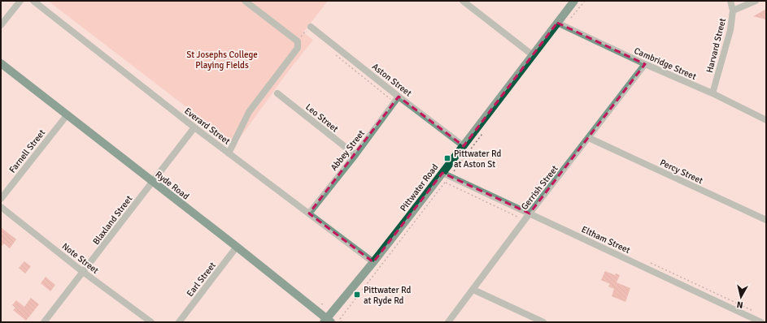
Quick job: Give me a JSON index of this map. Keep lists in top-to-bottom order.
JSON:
{
  "streets": {
    "main road": ["Ryde Road", "Pittwater Road"],
    "street": [
      "Harvard Street",
      "Cambridge Street",
      "Aston Street",
      "Leo Street",
      "Everard Street",
      "Abbey Street",
      "Farnell Street",
      "Percy Street",
      "Gerrish Street",
      "Blaxland Street",
      "Eltham Street",
      "Note Street",
      "Earl Street"
    ]
  },
  "crossings": [
    ["Harvard Street", "Cambridge Street"],
    ["Cambridge Street", "Pittwater Road"],
    ["Cambridge Street", "Gerrish Street"],
    ["Aston Street", "Abbey Street"],
    ["Aston Street", "Pittwater Road"],
    ["Leo Street", "Abbey Street"],
    ["Everard Street", "Abbey Street"],
    ["Everard Street", "Pittwater Road"],
    ["Everard Street", "Blaxland Street"],
    ["Farnell Street", "Ryde Road"],
    ["Percy Street", "Gerrish Street"],
    ["Ryde Road", "Pittwater Road"],
    ["Ryde Road", "Blaxland Street"],
    ["Ryde Road", "Earl Street"],
    ["Pittwater Road", "Eltham Street"],
    ["Gerrish Street", "Eltham Street"],
    ["Blaxland Street", "Note Street"]
  ],
  "parks": ["St Josephs College Playing Fields"],
  "places": {
    "transit": ["Pittwater Rd at Aston St", "Pittwater Rd at Ryde Rd"]
  },
  "north": "bottom"
}
